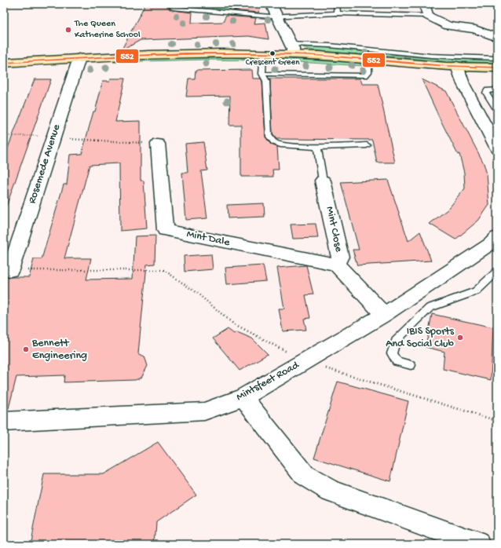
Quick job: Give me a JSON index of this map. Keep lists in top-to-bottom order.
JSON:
{
  "streets": {
    "street": [
      "Rosemede Avenue",
      "Mint Close",
      "Mint Dale",
      "Mintsfeet Road"
    ]
  },
  "crossings": [
    ["Mint Close", "Mint Dale"],
    ["Mint Close", "Mintsfeet Road"]
  ],
  "places": [
    "The Queen Katherine School",
    "Crescent Green",
    "IBIS Sports And Social Club",
    "Bennett Engineering"
  ],
  "lines": ["transit line 552"]
}
